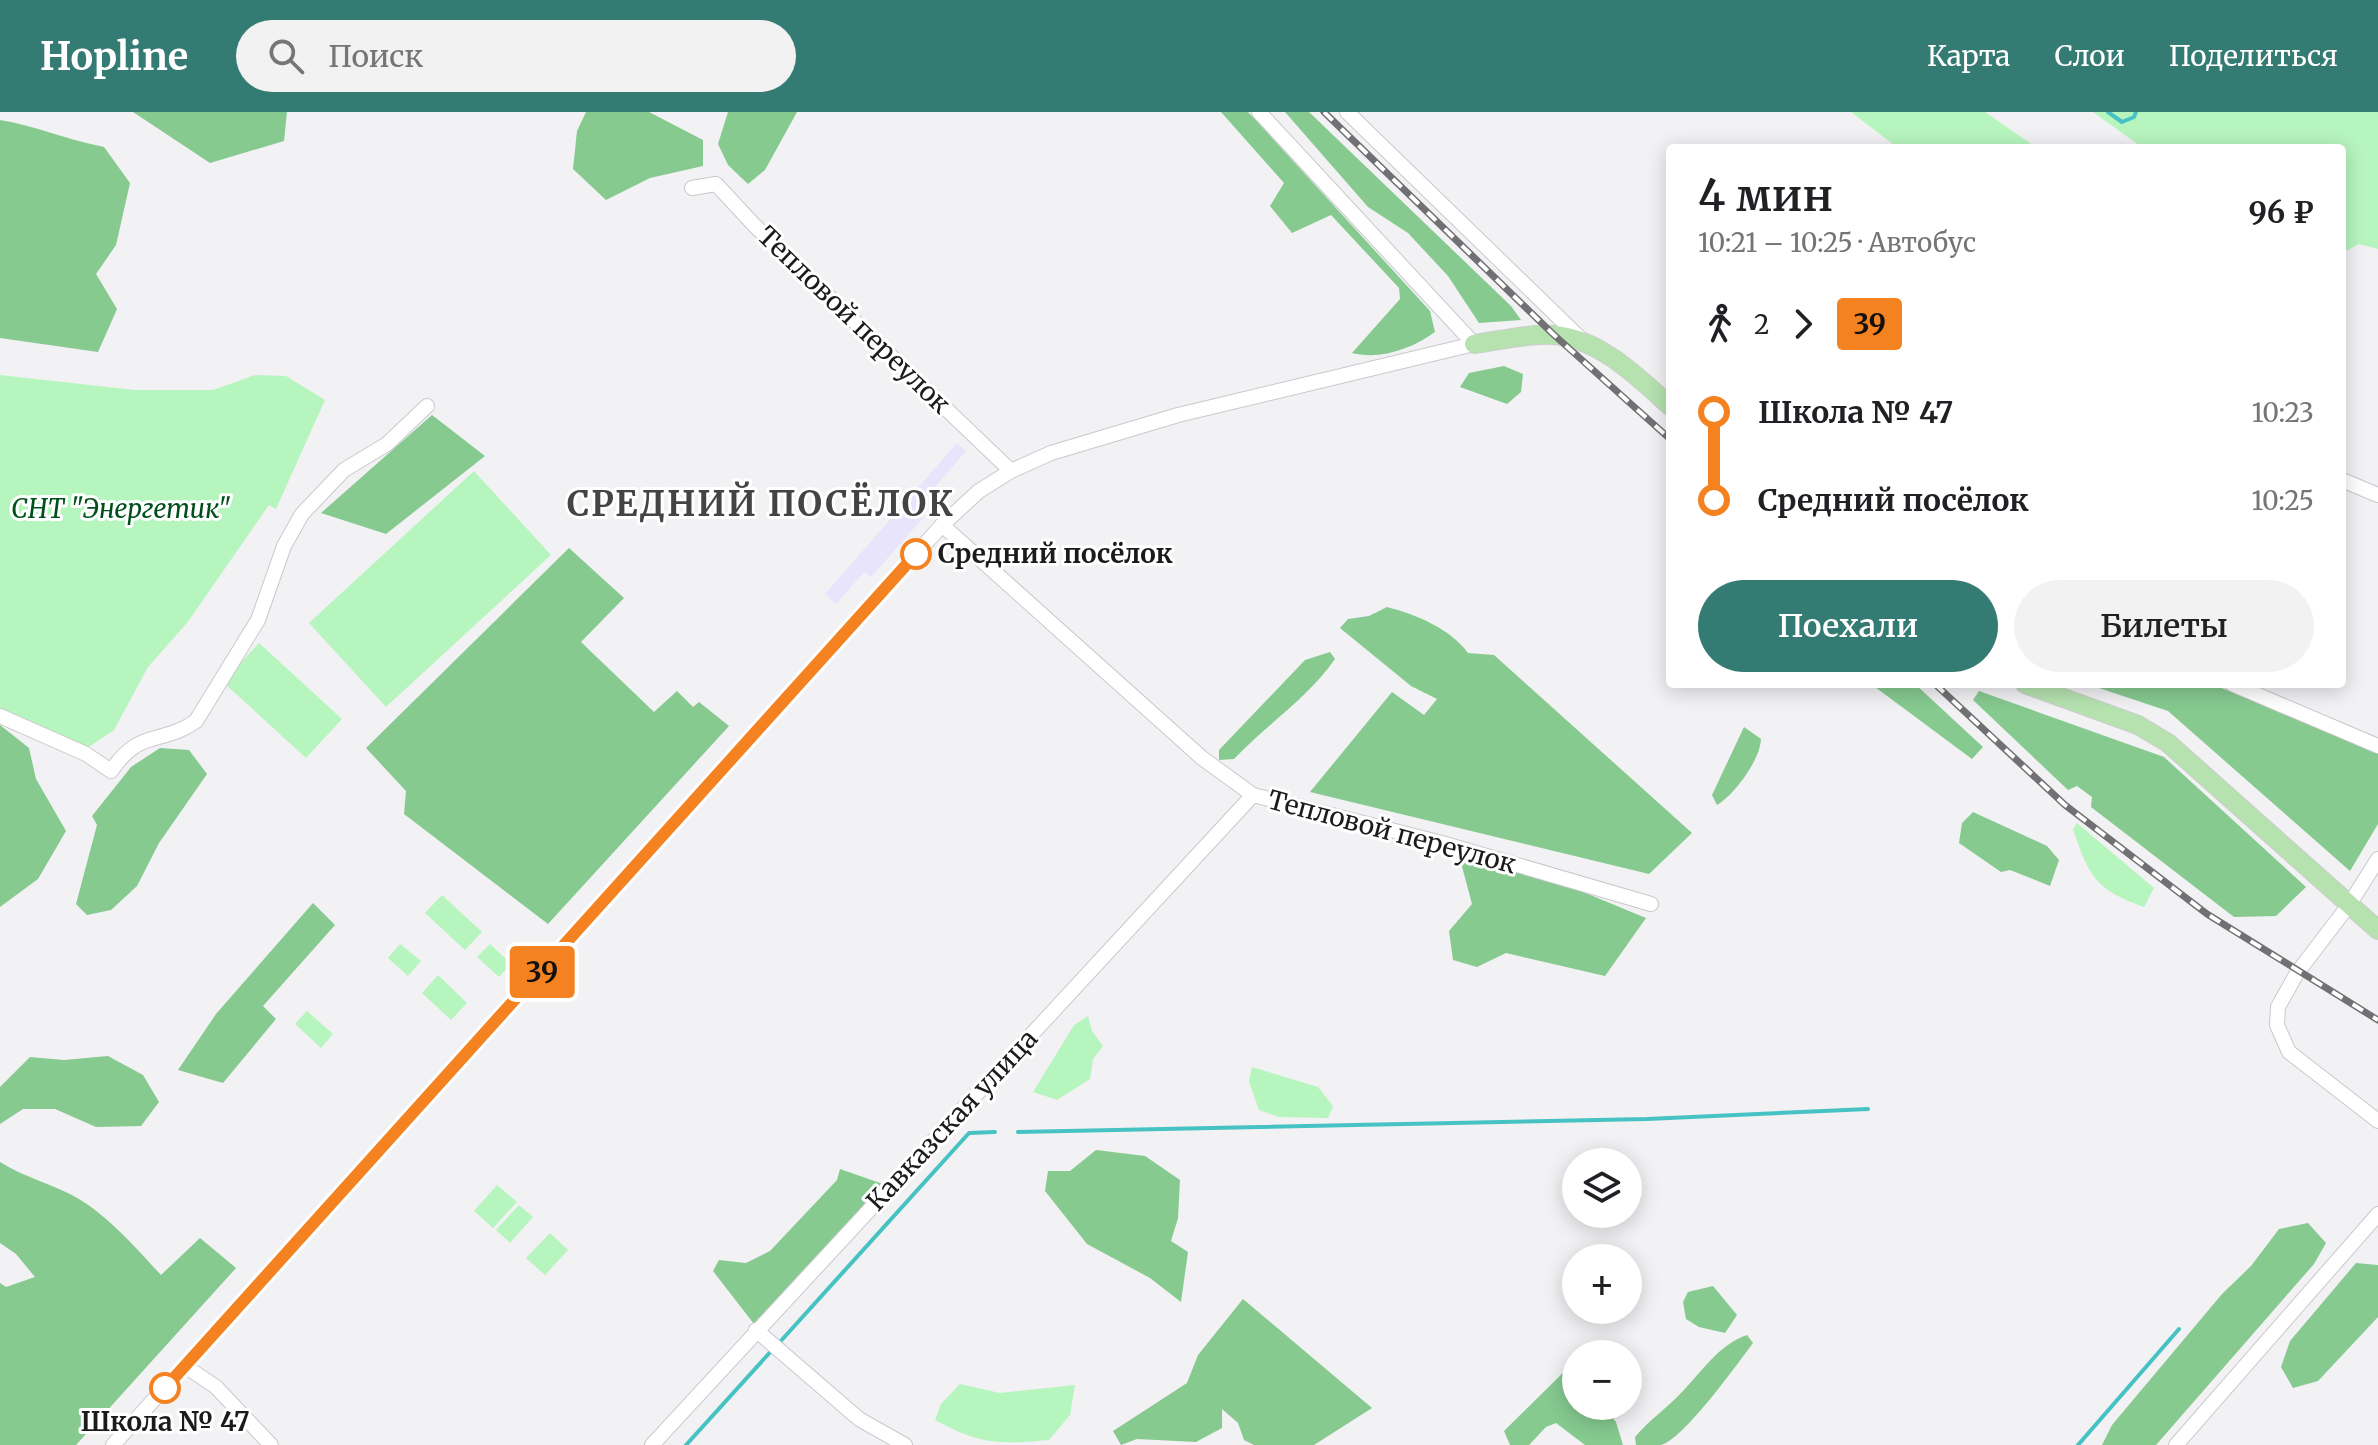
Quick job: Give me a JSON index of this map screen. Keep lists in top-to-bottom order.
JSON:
{
  "streets": {
    "street": ["Тепловой переулок", "Кавказская улица"]
  },
  "crossings": [
    ["Тепловой переулок", "Кавказская улица"]
  ],
  "districts": ["СРЕДНИЙ ПОСЁЛОК"],
  "parks": ["СНТ \"Энергетик\""],
  "places": ["Средний посёлок", "Школа № 47"],
  "lines": ["bus line 39"],
  "page": {
    "header": "Hopline",
    "search": "Поиск",
    "nav": ["Карта", "Слои", "Поделиться"],
    "on_map": "39",
    "heading": ["4 мин", "10:21 – 10:25 · Автобус", "96 ₽"],
    "legs": ["2", "39"],
    "list": [
      {
        "name": "Школа № 47",
        "value": "10:23"
      },
      {
        "name": "Средний посёлок",
        "value": "10:25"
      }
    ],
    "buttons": ["Поехали", "Билеты"],
    "map_buttons": ["+", "−"]
  }
}
